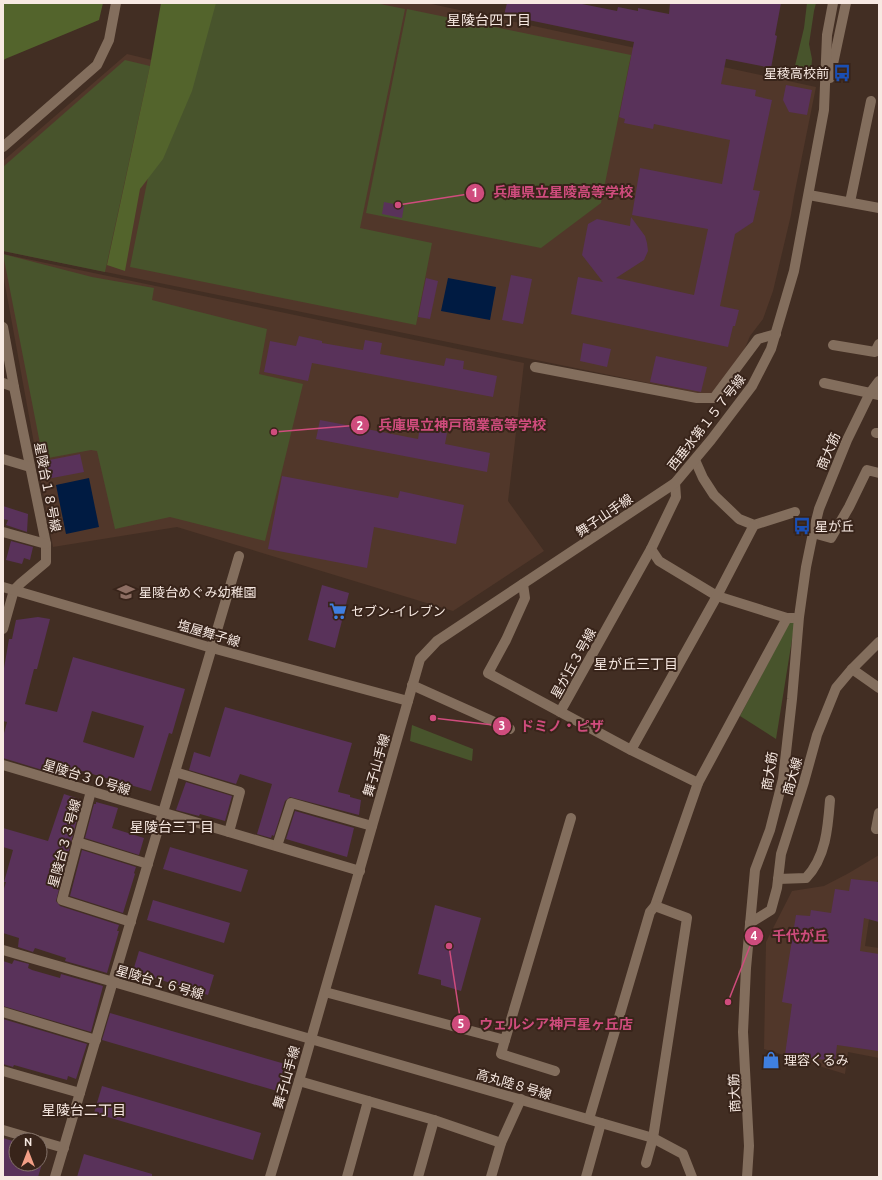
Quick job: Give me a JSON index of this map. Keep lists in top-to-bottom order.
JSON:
{
  "streets": {
    "street": [
      "西垂水第１５７号線",
      "商大筋",
      "星陵台１８号線",
      "舞子山手線",
      "塩屋舞子線",
      "星が丘３号線",
      "商大線",
      "星陵台３０号線",
      "星陵台３３号線",
      "星陵台１６号線",
      "高丸陸８号線"
    ]
  },
  "crossings": [
    ["西垂水第１５７号線", "舞子山手線"],
    ["西垂水第１５７号線", "星が丘３号線"],
    ["商大筋", "商大線"],
    ["星陵台１８号線", "塩屋舞子線"],
    ["舞子山手線", "塩屋舞子線"],
    ["舞子山手線", "星陵台３０号線"],
    ["舞子山手線", "星陵台１６号線"],
    ["舞子山手線", "高丸陸８号線"],
    ["星陵台３０号線", "星陵台３３号線"],
    ["星陵台１６号線", "高丸陸８号線"]
  ],
  "districts": [
    "星陵台四丁目",
    "星が丘三丁目",
    "星陵台三丁目",
    "星陵台二丁目"
  ],
  "places": {
    "bus stop": ["星稜高校前", "星が丘"],
    "other": [
      "兵庫県立星陵高等学校",
      "兵庫県立神戸商業高等学校",
      "ドミノ・ピザ",
      "ウェルシア神戸星ヶ丘店",
      "千代が丘"
    ],
    "school or university": ["星陵台めぐみ幼稚園"],
    "supermarket": ["セブン-イレブン"],
    "shop": ["理容くるみ"]
  },
  "north": "top"
}
